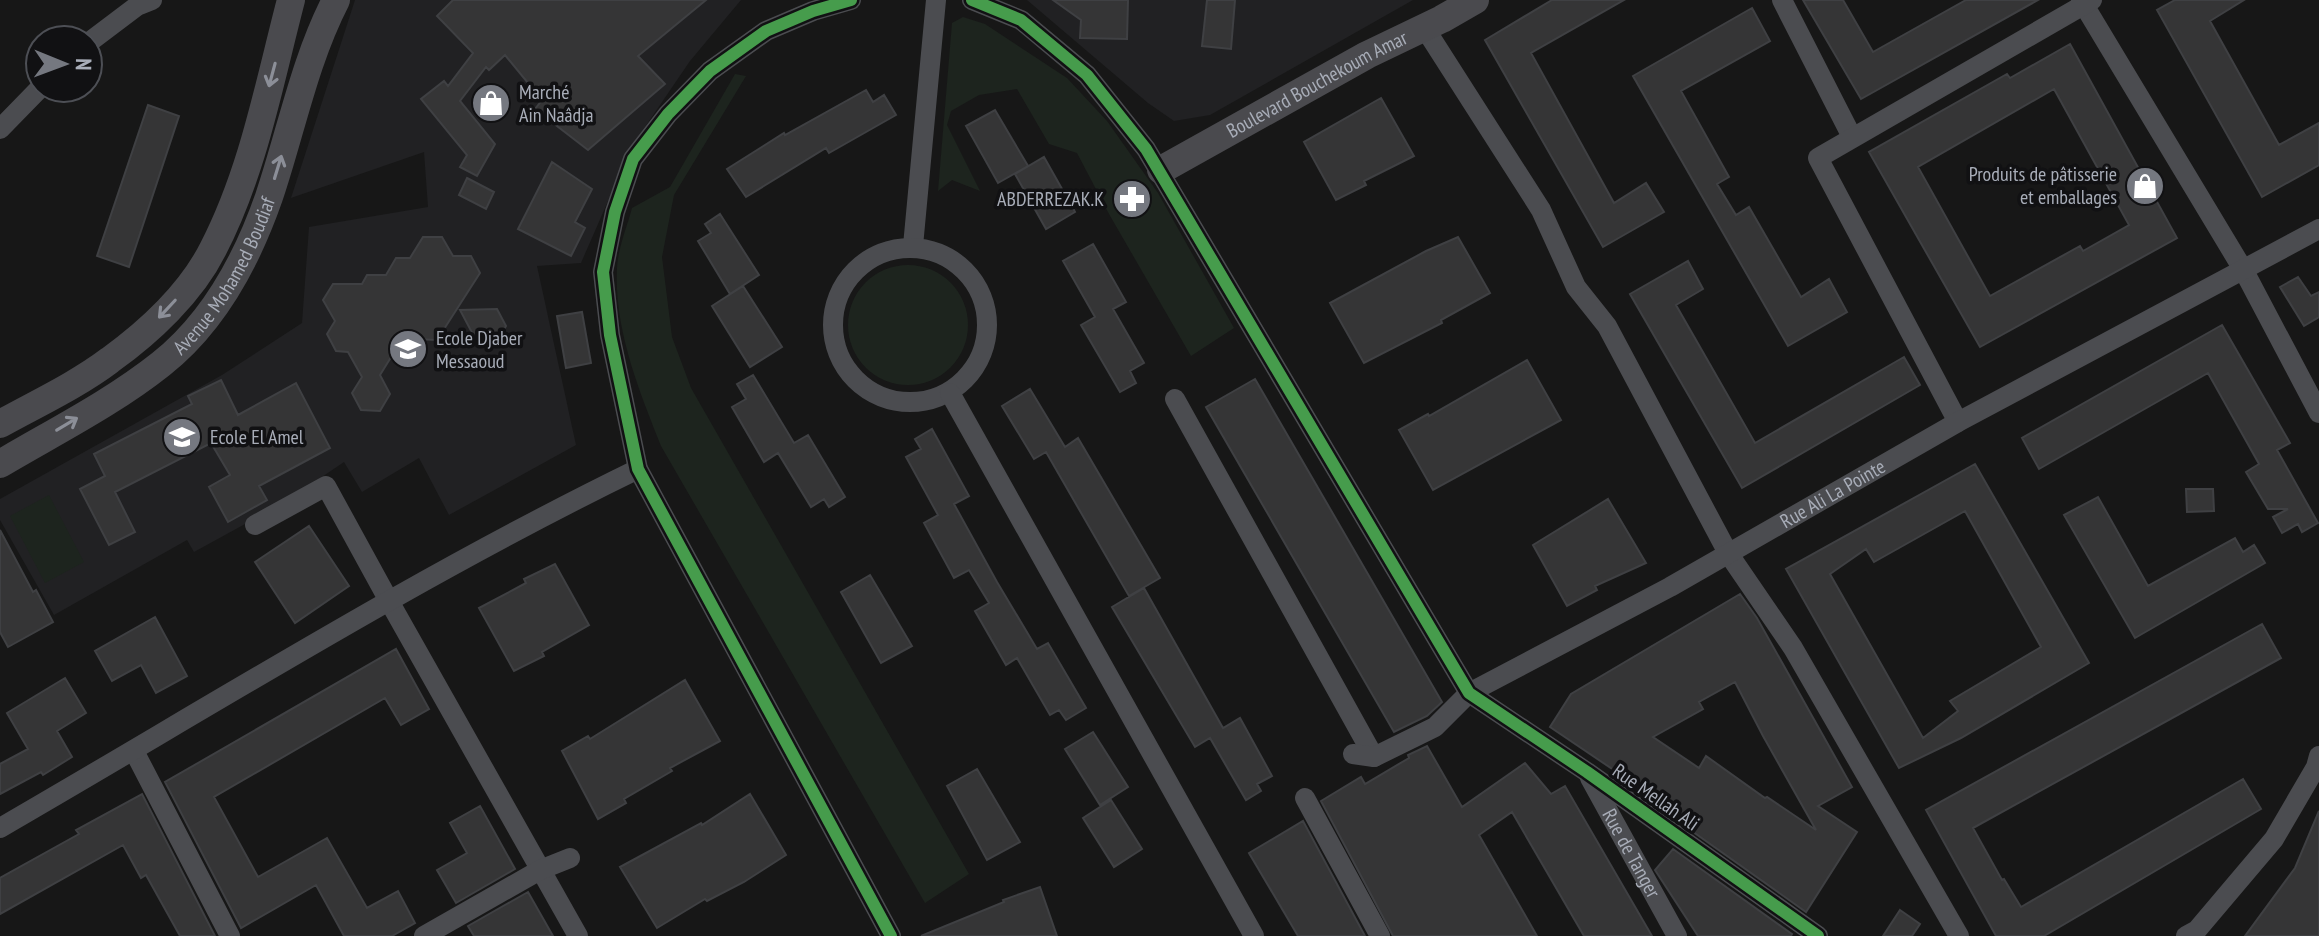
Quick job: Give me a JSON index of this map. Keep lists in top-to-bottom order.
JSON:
{
  "streets": {
    "main road": ["Boulevard Bouchekoum Amar", "Avenue Mohamed Boudiaf"],
    "street": ["Rue Ali La Pointe", "Rue Mellah Ali", "Rue de Tanger"]
  },
  "crossings": [
    ["Rue Ali La Pointe", "Rue Mellah Ali"],
    ["Rue Mellah Ali", "Rue de Tanger"]
  ],
  "places": {
    "shop": ["Marché Ain Naâdja", "Produits de pâtisserie et emballages"],
    "pharmacy": ["ABDERREZAK.K"],
    "school or university": ["Ecole Djaber Messaoud", "Ecole El Amel"]
  },
  "north": "right"
}
